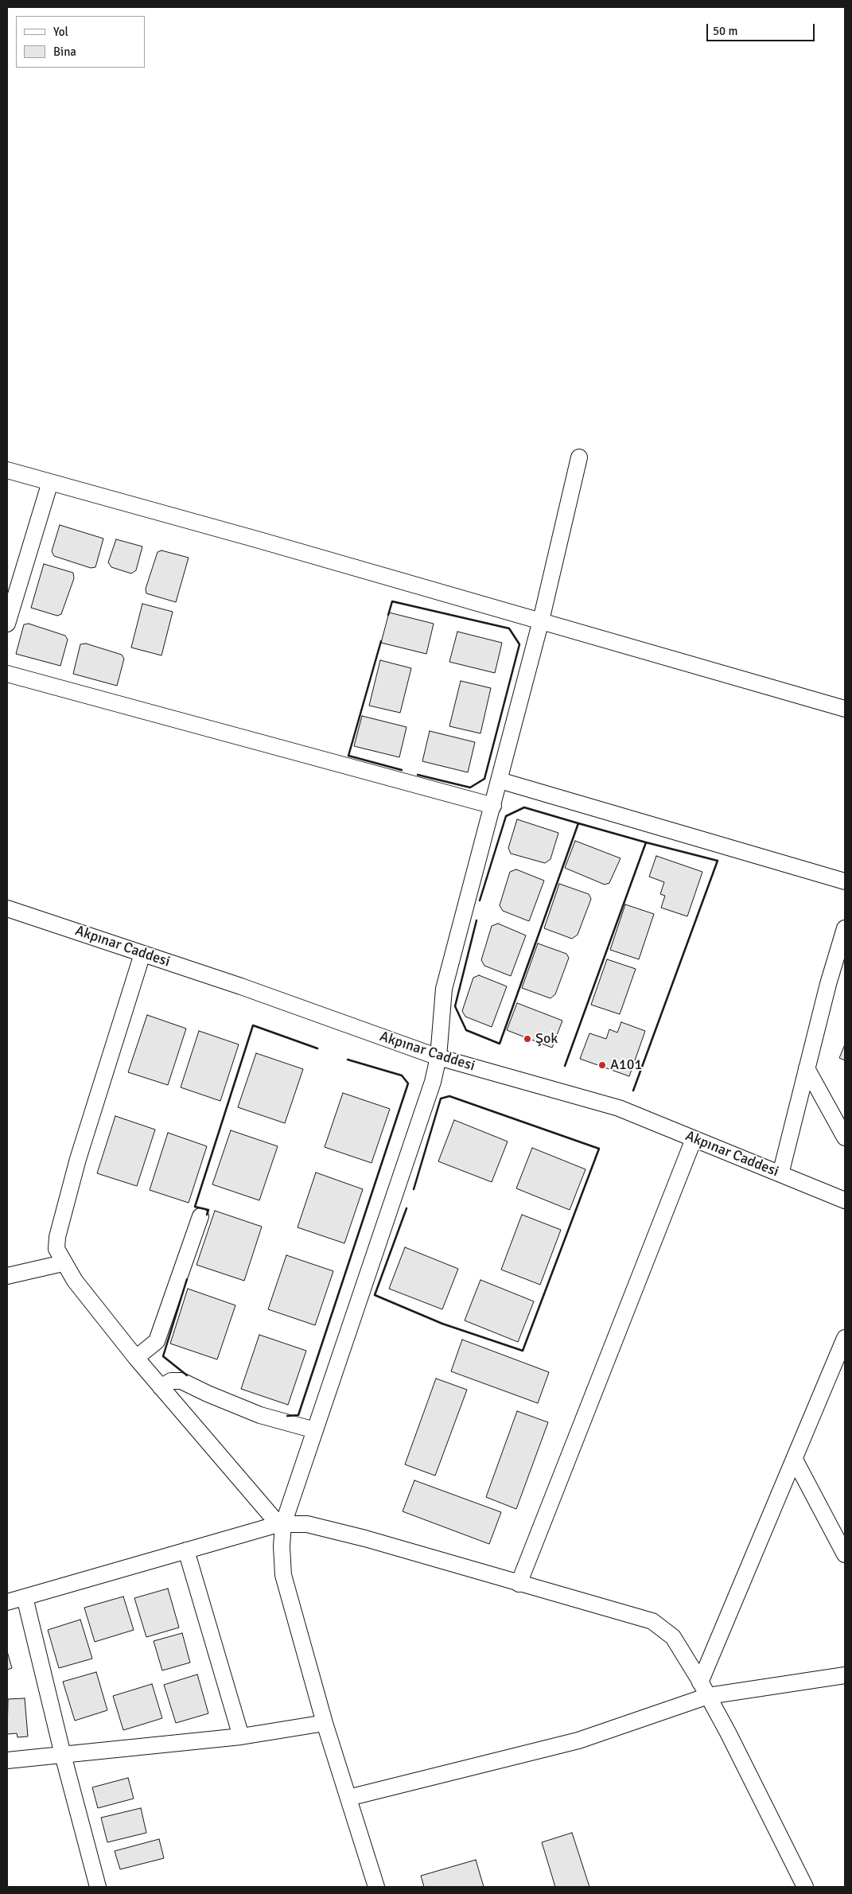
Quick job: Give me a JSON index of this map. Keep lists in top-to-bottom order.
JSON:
{
  "streets": {
    "street": ["Akpınar Caddesi"]
  },
  "places": ["Şok", "A101"],
  "legend": ["Yol", "Bina"],
  "scale_bar": "50 m"
}
